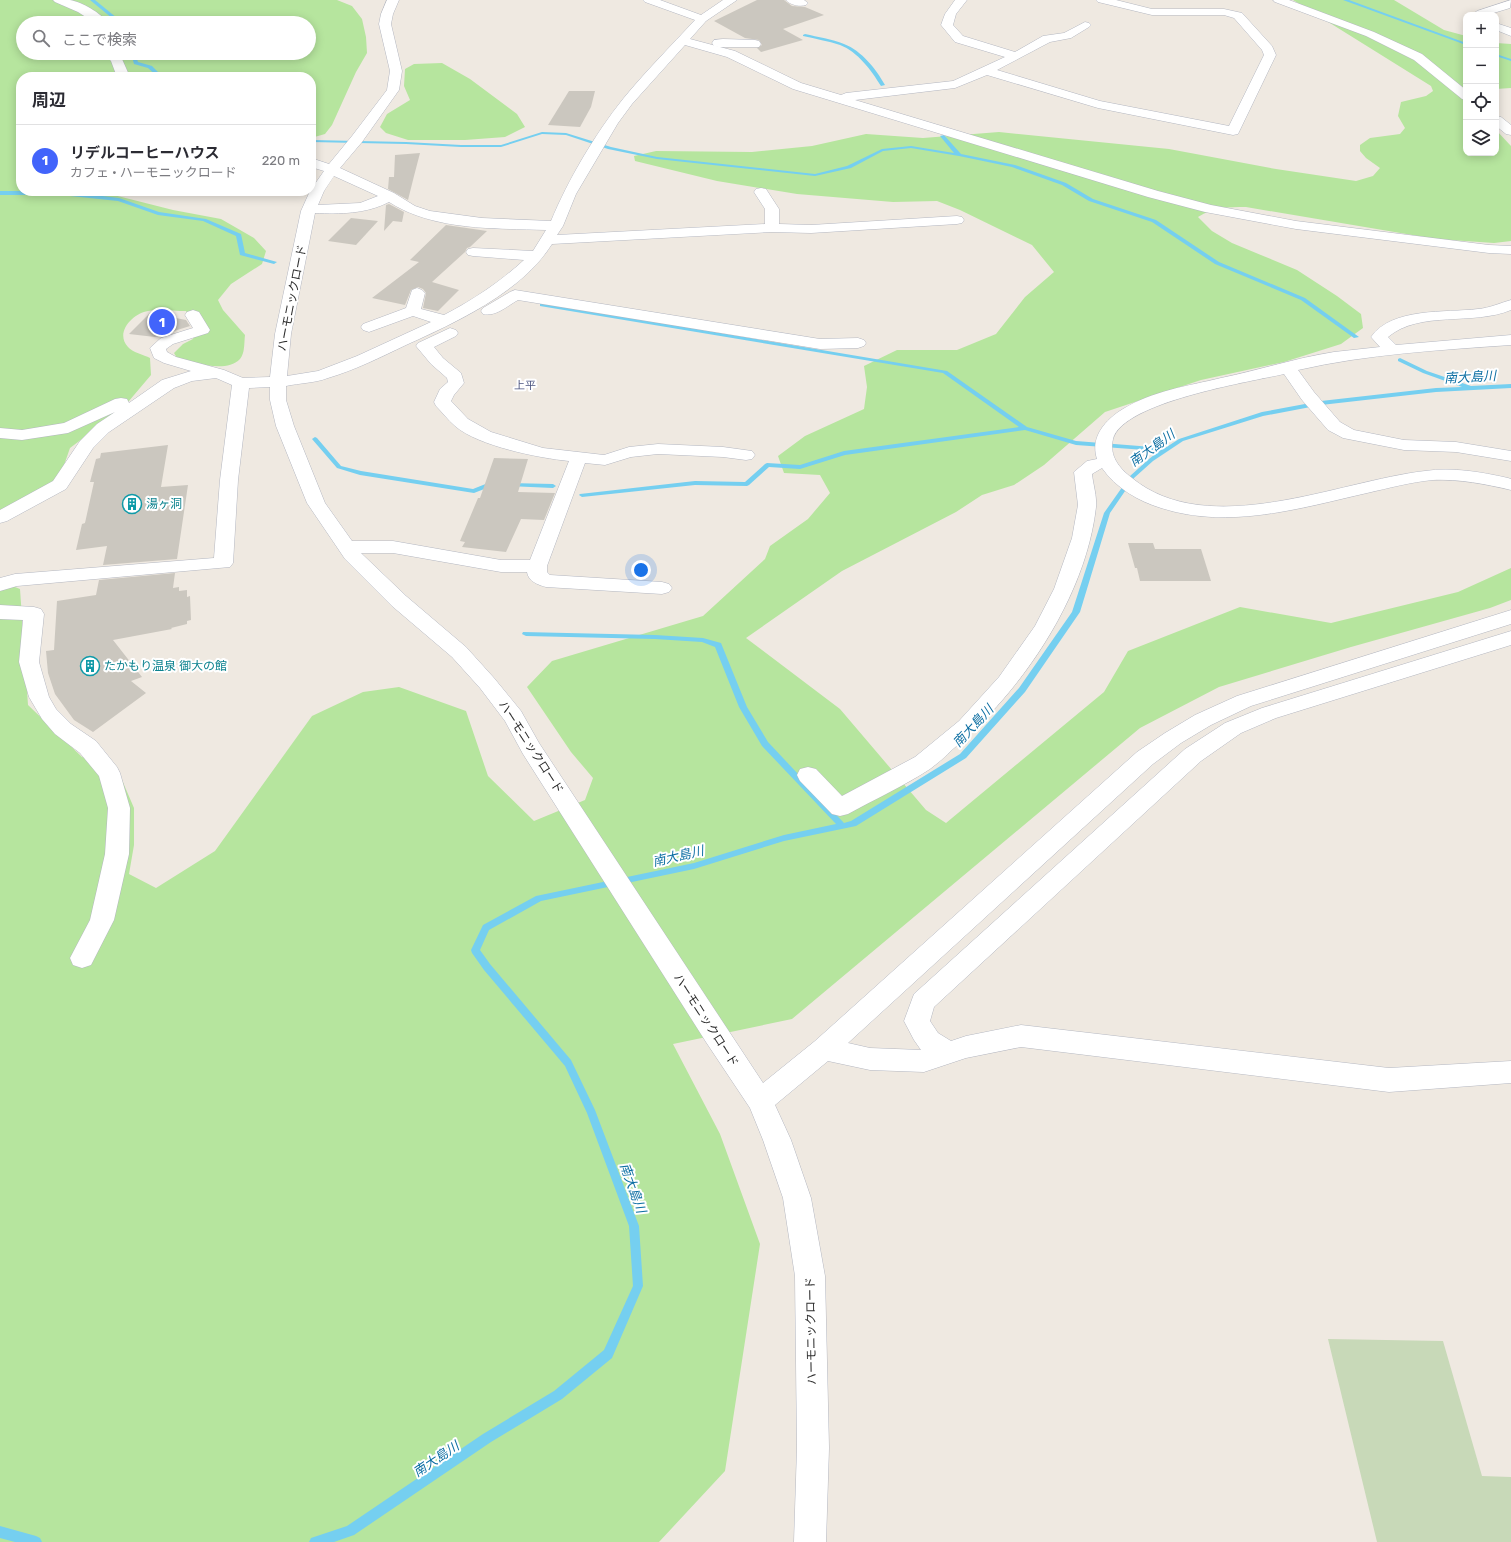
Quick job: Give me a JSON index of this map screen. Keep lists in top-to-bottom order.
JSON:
{
  "streets": {
    "street": ["ハーモニックロード"]
  },
  "districts": ["上平"],
  "water": ["南大島川"],
  "places": {
    "building": ["湯ヶ洞", "たかもり温泉 御大の館"]
  },
  "page": {
    "map_buttons": ["+", "−"],
    "search": "ここで検索",
    "heading": "周辺",
    "list": [
      {
        "mark": "1",
        "name": "リデルコーヒーハウス",
        "note": "カフェ · ハーモニックロード",
        "value": "220 m"
      }
    ],
    "pins": "1"
  }
}
